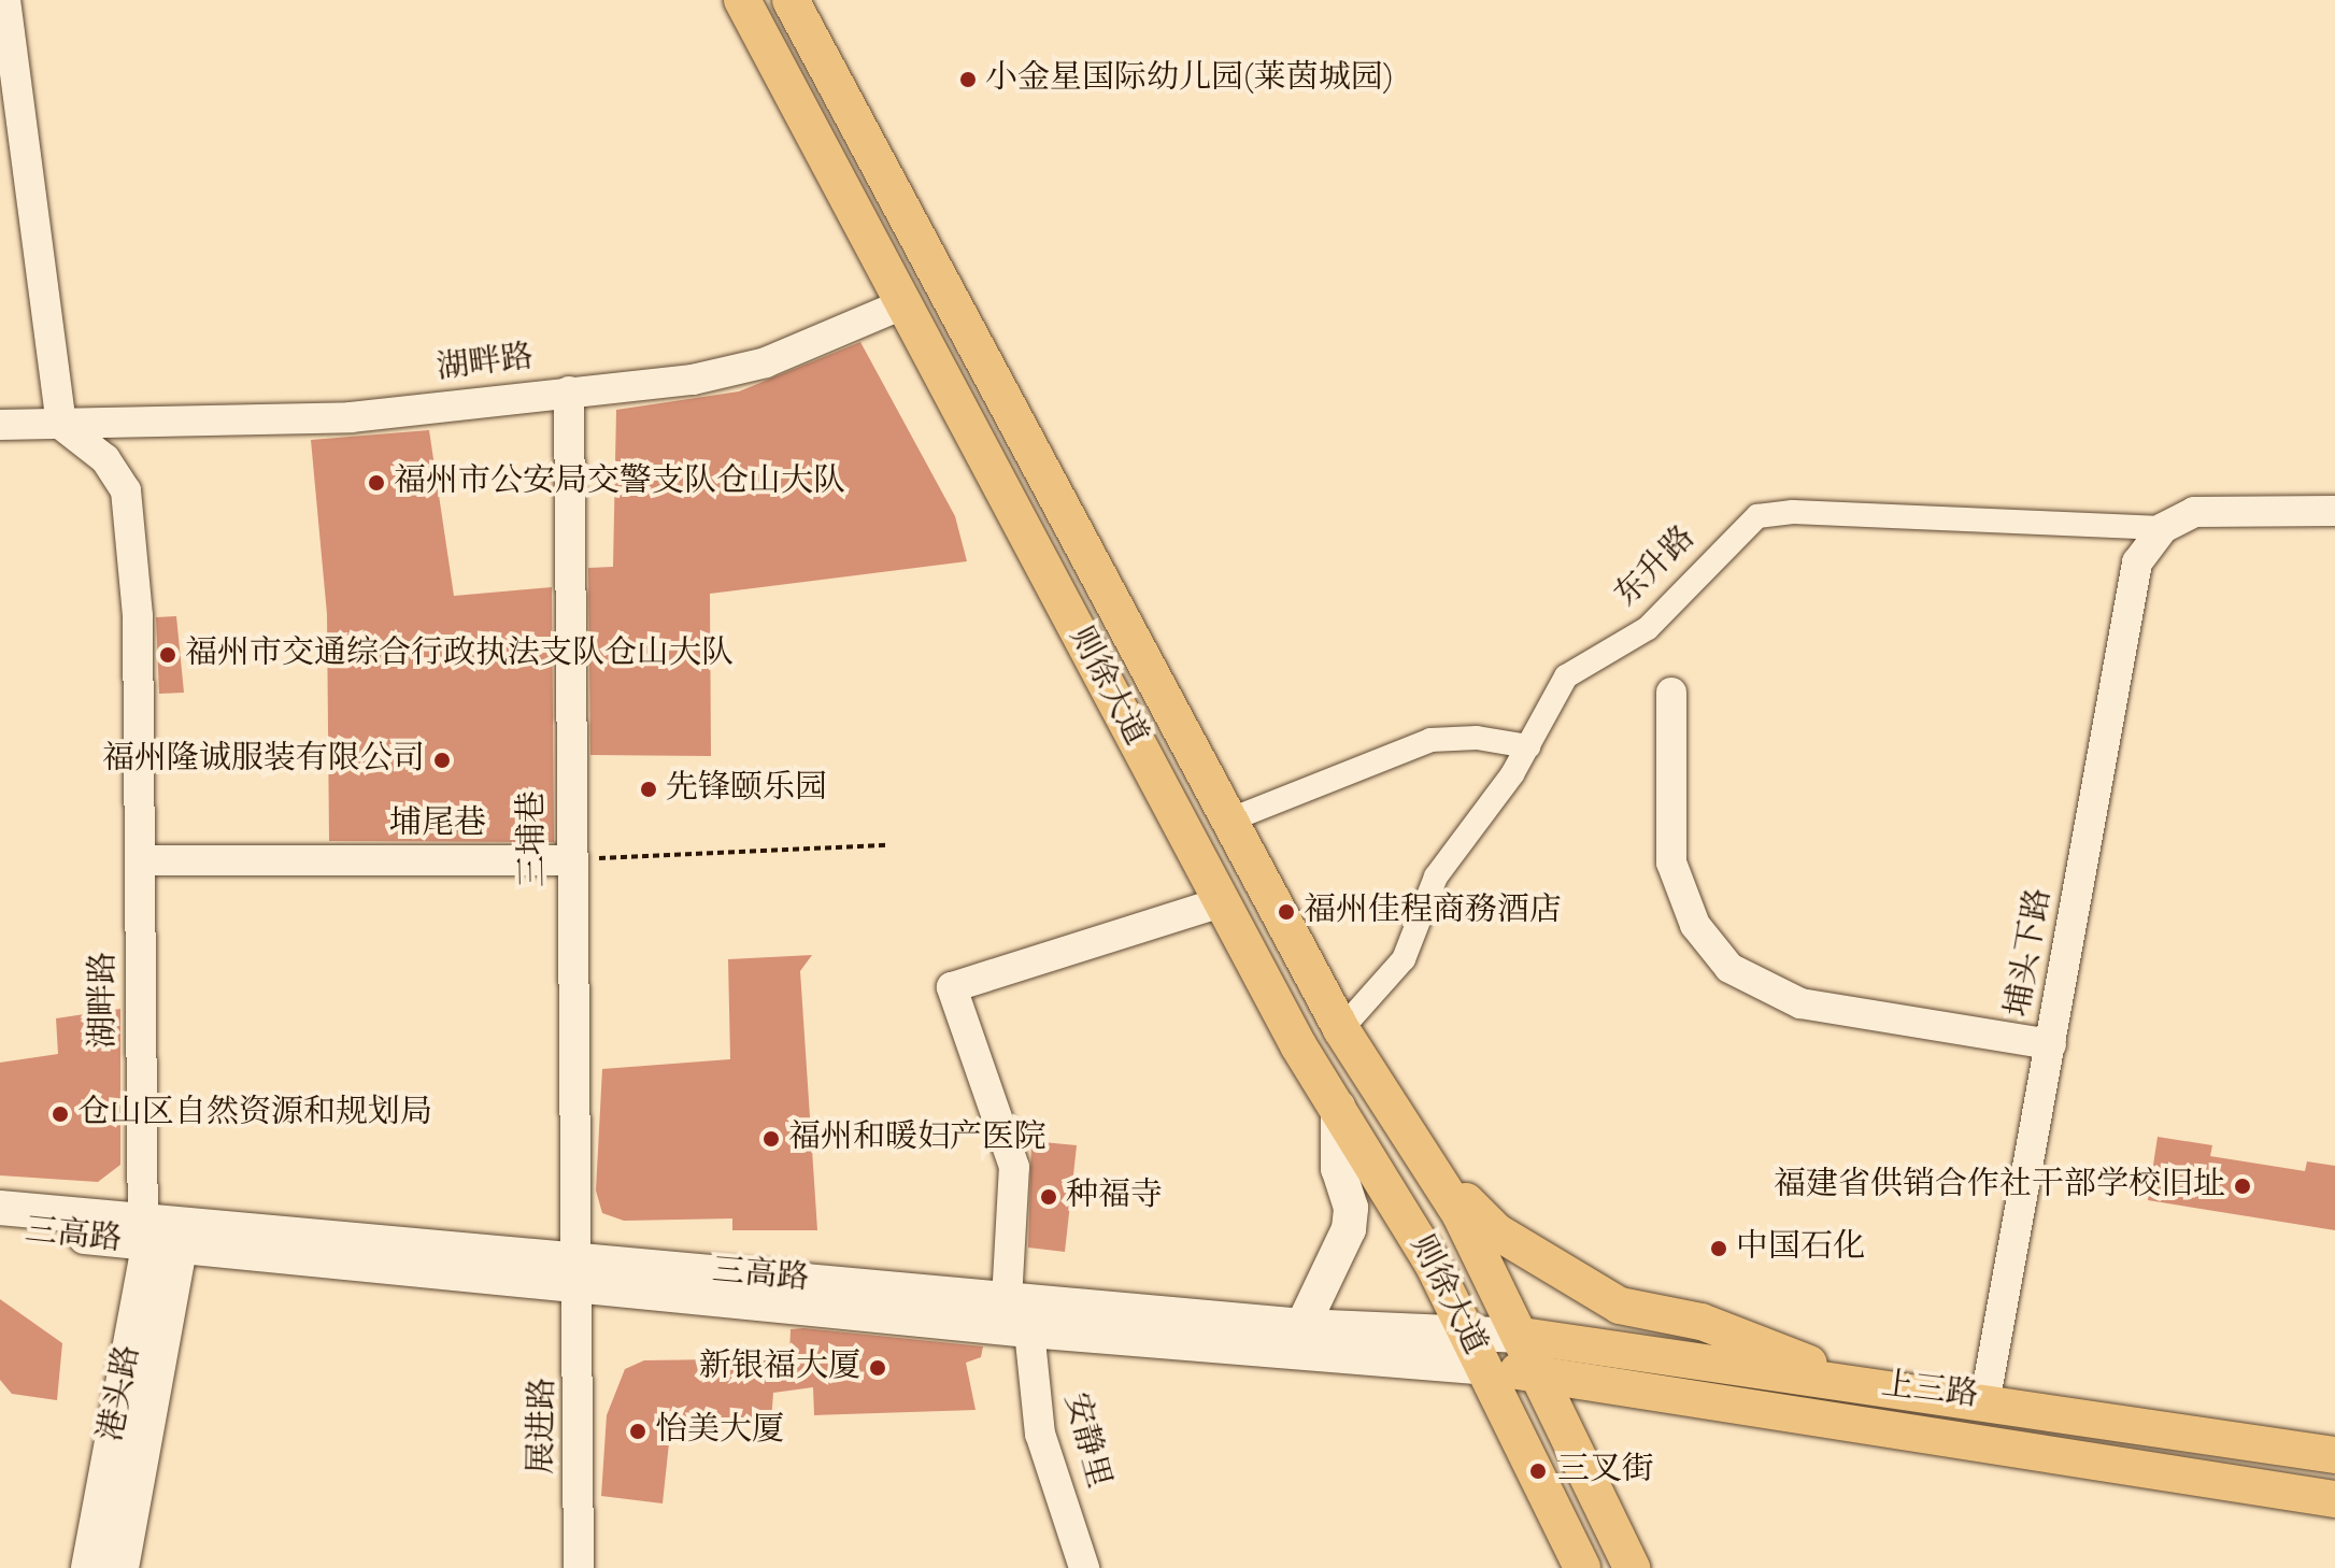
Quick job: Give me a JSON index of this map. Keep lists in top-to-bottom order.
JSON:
{
  "streets": {
    "main road": [
      "则徐大道",
      "三高路",
      "上三路",
      "港头路"
    ],
    "street": [
      "湖畔路",
      "东升路",
      "埔尾巷",
      "三埔巷",
      "埔头下路",
      "展进路",
      "安静里"
    ]
  },
  "crossings": [
    ["湖畔路", "则徐大道"],
    ["湖畔路", "埔尾巷"],
    ["湖畔路", "三埔巷"],
    ["湖畔路", "三高路"],
    ["湖畔路", "港头路"],
    ["东升路", "则徐大道"],
    ["东升路", "埔头下路"],
    ["则徐大道", "三高路"],
    ["则徐大道", "上三路"],
    ["埔尾巷", "三埔巷"],
    ["三埔巷", "三高路"],
    ["三埔巷", "展进路"],
    ["埔头下路", "上三路"],
    ["三高路", "上三路"],
    ["三高路", "港头路"],
    ["三高路", "展进路"],
    ["三高路", "安静里"]
  ],
  "places": [
    "小金星国际幼儿园(莱茵城园)",
    "福州市公安局交警支队仓山大队",
    "福州市交通综合行政执法支队仓山大队",
    "福州隆诚服装有限公司",
    "先锋颐乐园",
    "福州佳程商務酒店",
    "仓山区自然资源和规划局",
    "福州和暖妇产医院",
    "福建省供销合作社干部学校旧址",
    "种福寺",
    "中国石化",
    "新银福大厦",
    "怡美大厦",
    "三叉街"
  ]
}
